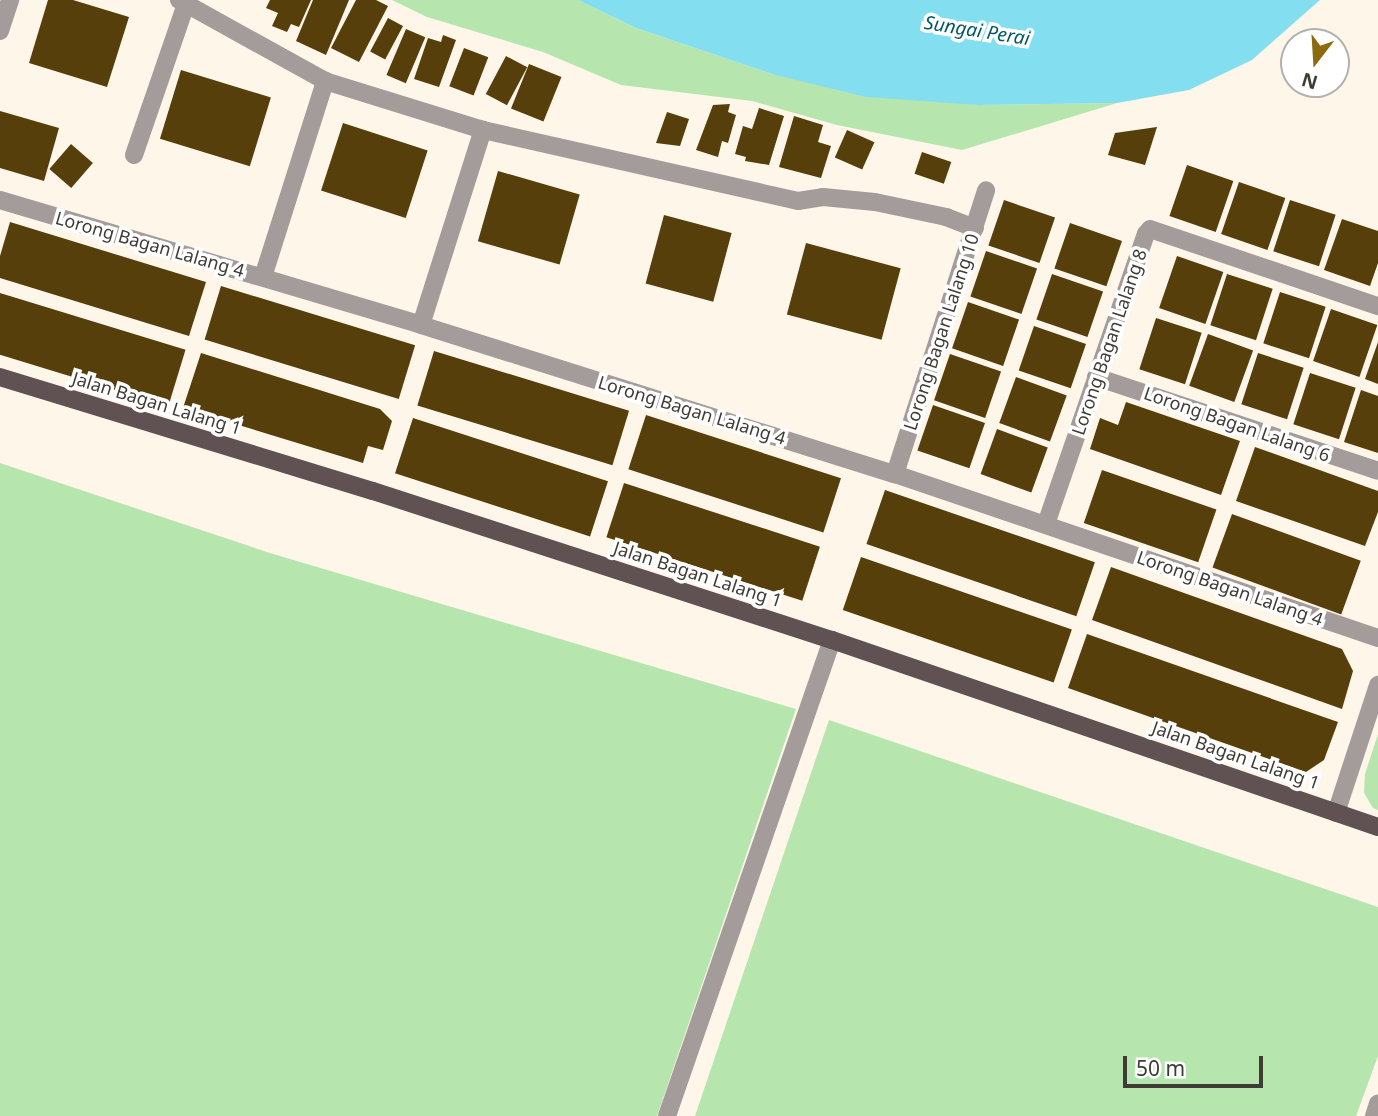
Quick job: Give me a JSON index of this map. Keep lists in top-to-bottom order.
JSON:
{
  "streets": {
    "main road": ["Jalan Bagan Lalang 1"],
    "street": [
      "Lorong Bagan Lalang 4",
      "Lorong Bagan Lalang 10",
      "Lorong Bagan Lalang 8",
      "Lorong Bagan Lalang 6"
    ]
  },
  "crossings": [
    ["Lorong Bagan Lalang 4", "Lorong Bagan Lalang 10"],
    ["Lorong Bagan Lalang 4", "Lorong Bagan Lalang 8"],
    ["Lorong Bagan Lalang 8", "Lorong Bagan Lalang 6"]
  ],
  "water": ["Sungai Perai"],
  "scale_bar": "50 m",
  "north": "bottom"
}
